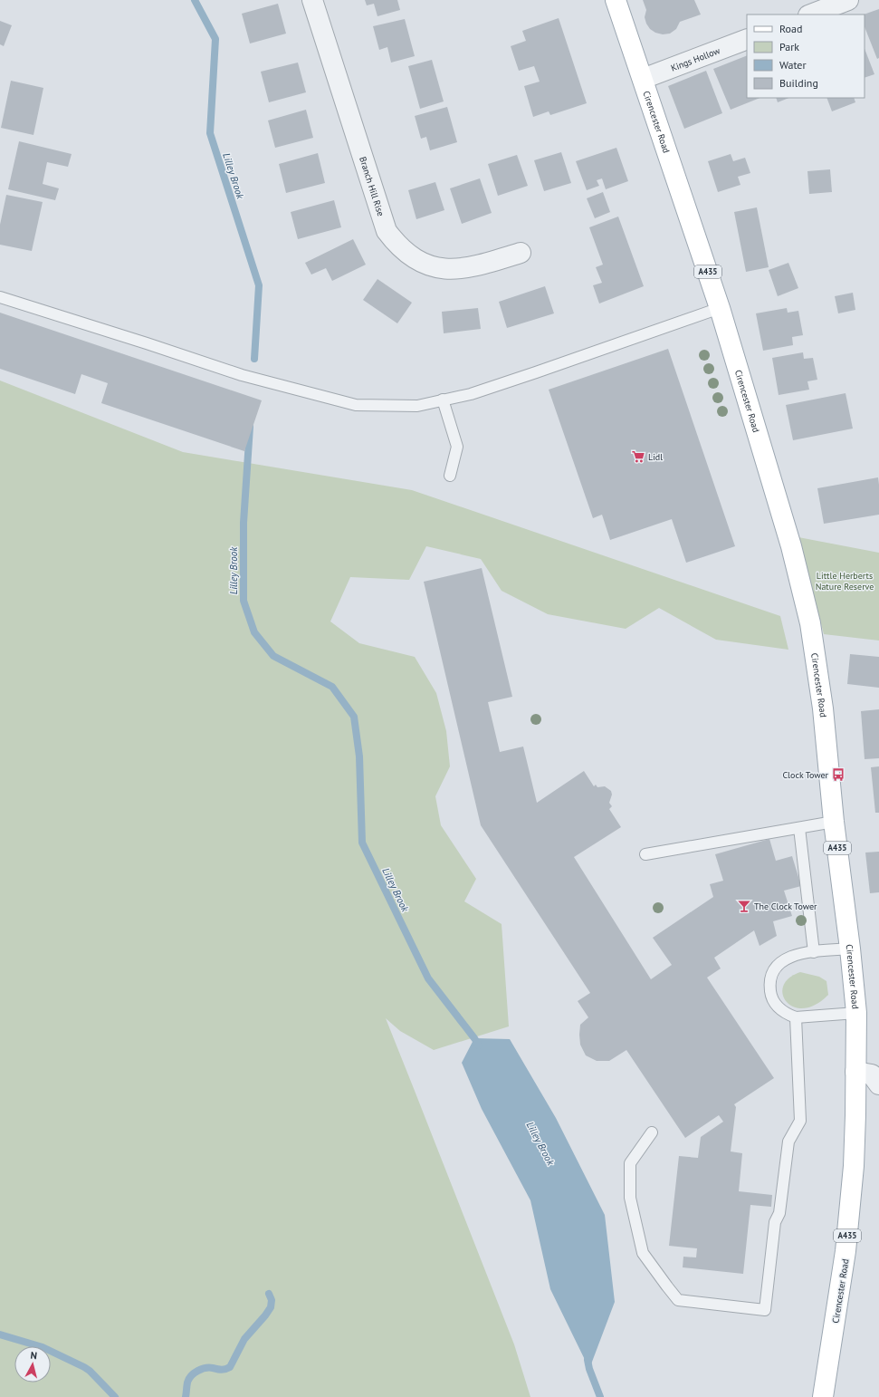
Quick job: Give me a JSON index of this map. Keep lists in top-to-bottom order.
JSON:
{
  "streets": {
    "main road": ["Cirencester Road", "A435"],
    "street": ["Kings Hollow", "Branch Hill Rise"]
  },
  "crossings": [
    ["Kings Hollow", "Cirencester Road"]
  ],
  "water": ["Lilley Brook"],
  "parks": ["Little Herberts Nature Reserve"],
  "places": {
    "supermarket": ["Lidl"],
    "bus stop": ["Clock Tower"],
    "bar": ["The Clock Tower"]
  },
  "legend": [
    "Road",
    "Park",
    "Water",
    "Building"
  ],
  "north": "top"
}
